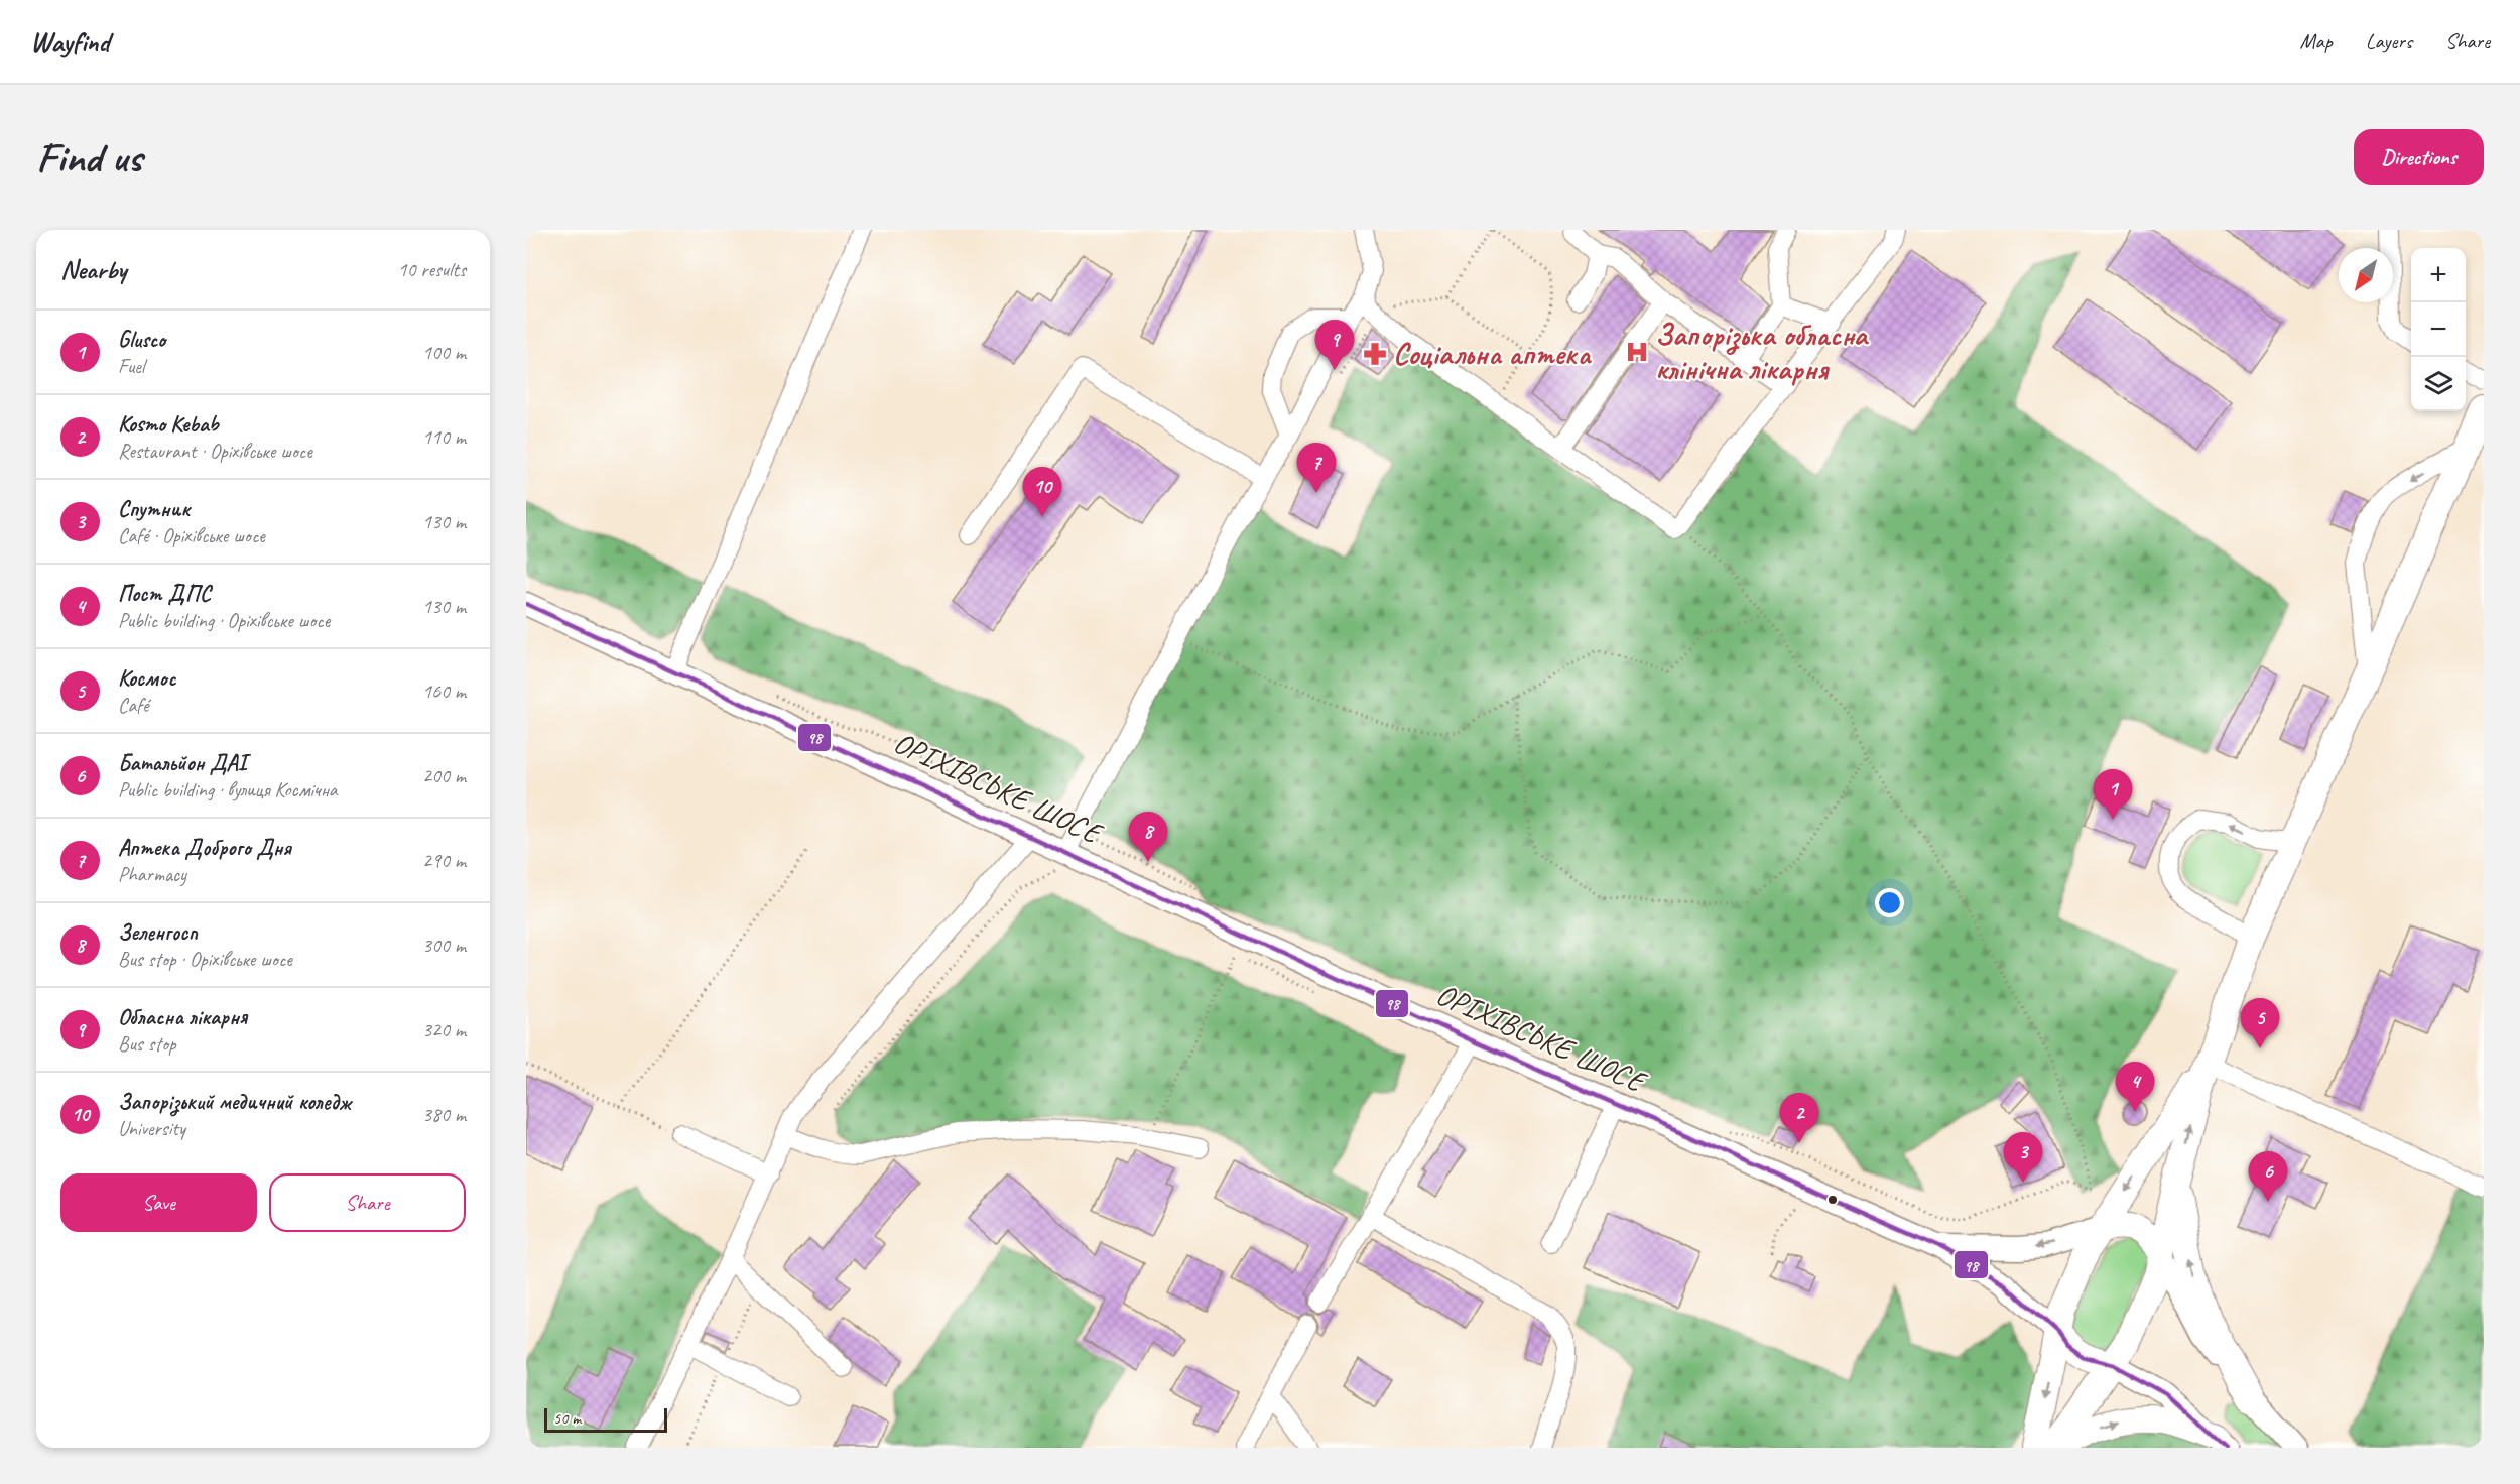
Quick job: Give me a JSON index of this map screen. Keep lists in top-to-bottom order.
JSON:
{
  "streets": {
    "main road": ["ОРІХІВСЬКЕ ШОСЕ"]
  },
  "places": {
    "hospital": ["Запорізька обласна клінічна лікарня"],
    "pharmacy": ["Соціальна аптека"]
  },
  "lines": ["transit line 98"],
  "scale_bar": "50 m",
  "north": "bottom left",
  "page": {
    "header": "Wayfind",
    "nav": ["Map", "Layers", "Share"],
    "buttons": [
      "Directions",
      ["Save", "Share"]
    ],
    "title": "Find us",
    "heading": ["Nearby", "10 results"],
    "map_buttons": ["+", "−"],
    "list": [
      {
        "mark": "1",
        "name": "Glusco",
        "note": "Fuel",
        "value": "100 m"
      },
      {
        "mark": "2",
        "name": "Kosmo Kebab",
        "note": "Restaurant · Оріхівське шосе",
        "value": "110 m"
      },
      {
        "mark": "3",
        "name": "Спутник",
        "note": "Café · Оріхівське шосе",
        "value": "130 m"
      },
      {
        "mark": "4",
        "name": "Пост ДПС",
        "note": "Public building · Оріхівське шосе",
        "value": "130 m"
      },
      {
        "mark": "5",
        "name": "Космос",
        "note": "Café",
        "value": "160 m"
      },
      {
        "mark": "6",
        "name": "Батальйон ДАI",
        "note": "Public building · вулиця Космічна",
        "value": "200 m"
      },
      {
        "mark": "7",
        "name": "Аптека Доброго Дня",
        "note": "Pharmacy",
        "value": "290 m"
      },
      {
        "mark": "8",
        "name": "Зеленгосп",
        "note": "Bus stop · Оріхівське шосе",
        "value": "300 m"
      },
      {
        "mark": "9",
        "name": "Обласна лікарня",
        "note": "Bus stop",
        "value": "320 m"
      },
      {
        "mark": "10",
        "name": "Запорізький медичний коледж",
        "note": "University",
        "value": "380 m"
      }
    ],
    "pins": [
      "9",
      "7",
      "10",
      "1",
      "8",
      "5",
      "4",
      "2",
      "3",
      "6"
    ],
    "scale": "50 m"
  }
}
